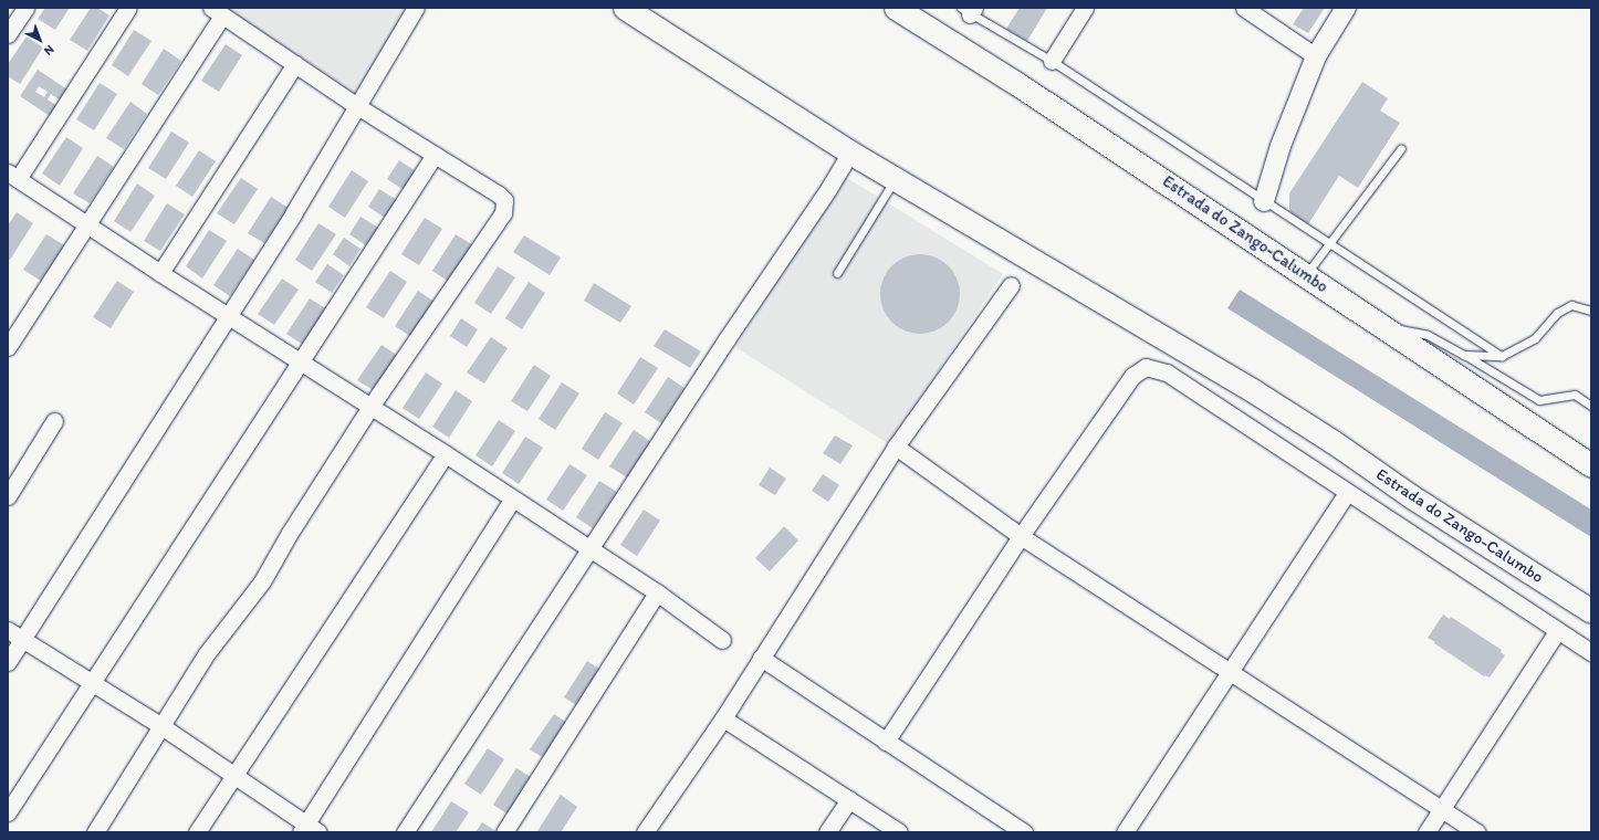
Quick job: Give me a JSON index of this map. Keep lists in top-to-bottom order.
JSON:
{
  "streets": {
    "main road": ["Estrada do Zango-Calumbo"]
  },
  "north": "bottom right"
}
